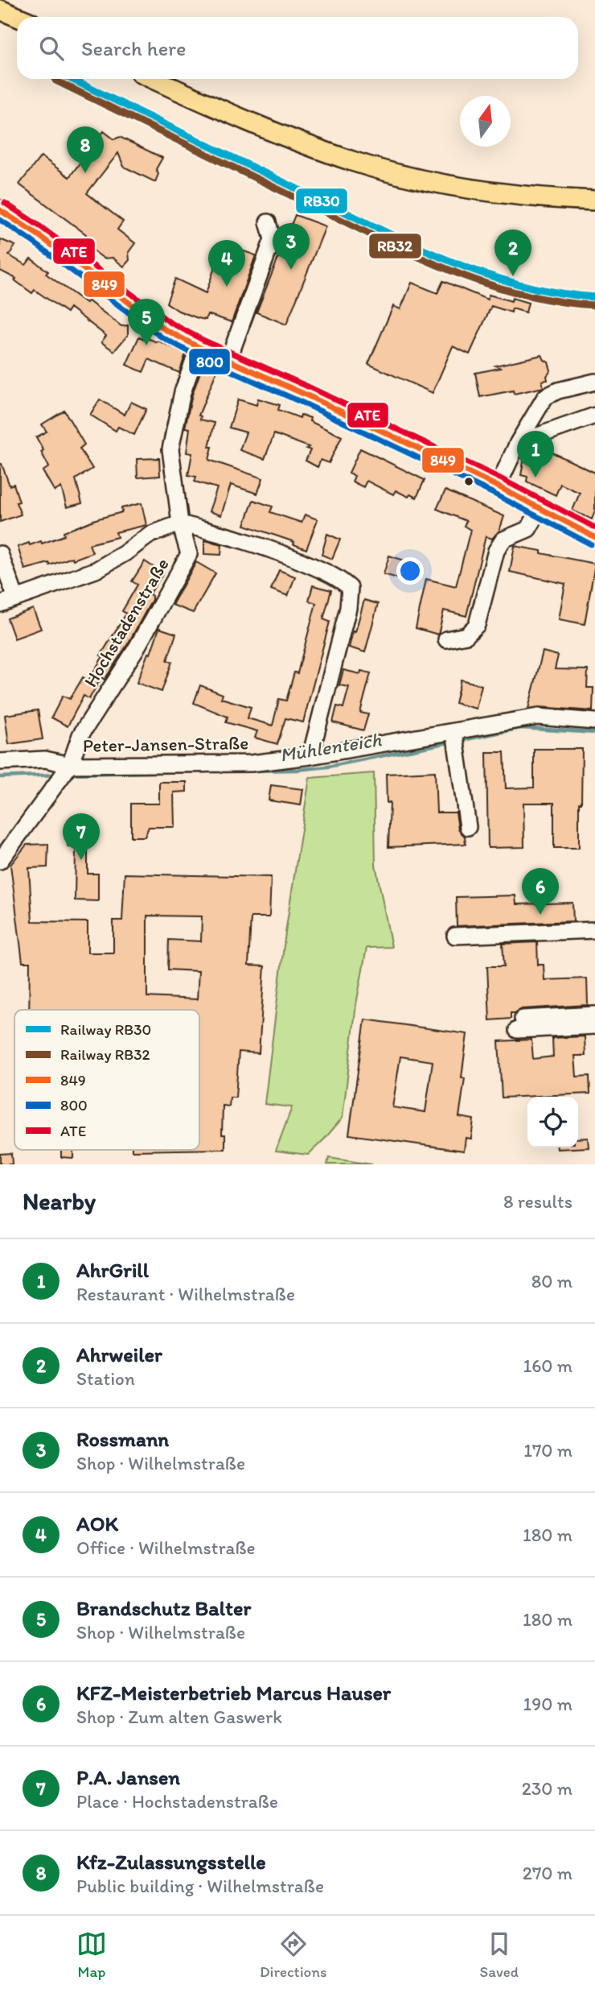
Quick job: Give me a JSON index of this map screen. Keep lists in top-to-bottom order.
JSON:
{
  "streets": {
    "street": ["Hochstadenstraße", "Peter-Jansen-Straße"]
  },
  "crossings": [
    ["Hochstadenstraße", "Peter-Jansen-Straße"]
  ],
  "water": ["Mühlenteich"],
  "lines": [
    "rail line RB30",
    "rail line RB32",
    "transit line ATE",
    "transit line 849",
    "transit line 800"
  ],
  "legend": [
    "Railway RB30",
    "Railway RB32",
    "849",
    "800",
    "ATE"
  ],
  "north": "top",
  "page": {
    "search": "Search here",
    "pins": [
      "8",
      "3",
      "2",
      "4",
      "5",
      "1",
      "7",
      "6"
    ],
    "heading": ["Nearby", "8 results"],
    "list": [
      {
        "mark": "1",
        "name": "AhrGrill",
        "note": "Restaurant · Wilhelmstraße",
        "value": "80 m"
      },
      {
        "mark": "2",
        "name": "Ahrweiler",
        "note": "Station",
        "value": "160 m"
      },
      {
        "mark": "3",
        "name": "Rossmann",
        "note": "Shop · Wilhelmstraße",
        "value": "170 m"
      },
      {
        "mark": "4",
        "name": "AOK",
        "note": "Office · Wilhelmstraße",
        "value": "180 m"
      },
      {
        "mark": "5",
        "name": "Brandschutz Balter",
        "note": "Shop · Wilhelmstraße",
        "value": "180 m"
      },
      {
        "mark": "6",
        "name": "KFZ-Meisterbetrieb Marcus Hauser",
        "note": "Shop · Zum alten Gaswerk",
        "value": "190 m"
      },
      {
        "mark": "7",
        "name": "P.A. Jansen",
        "note": "Place · Hochstadenstraße",
        "value": "230 m"
      },
      {
        "mark": "8",
        "name": "Kfz-Zulassungsstelle",
        "note": "Public building · Wilhelmstraße",
        "value": "270 m"
      }
    ],
    "nav": ["Map", "Directions", "Saved"]
  }
}
